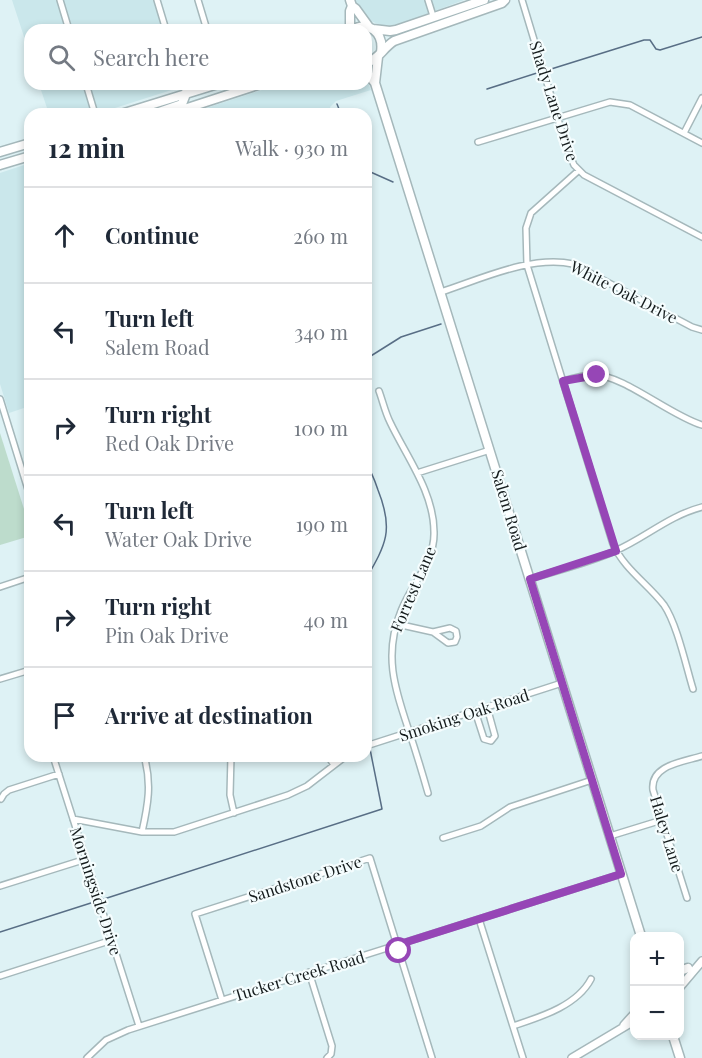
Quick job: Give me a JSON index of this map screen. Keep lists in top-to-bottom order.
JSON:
{
  "streets": {
    "main road": ["Salem Road"],
    "street": [
      "Shady Lane Drive",
      "White Oak Drive",
      "Forrest Lane",
      "Smoking Oak Road",
      "Haley Lane",
      "Sandstone Drive",
      "Morningside Drive",
      "Tucker Creek Road"
    ]
  },
  "crossings": [
    ["White Oak Drive", "Salem Road"],
    ["Salem Road", "Smoking Oak Road"],
    ["Salem Road", "Tucker Creek Road"],
    ["Forrest Lane", "Smoking Oak Road"],
    ["Sandstone Drive", "Tucker Creek Road"],
    ["Morningside Drive", "Tucker Creek Road"]
  ],
  "page": {
    "search": "Search here",
    "heading": ["12 min", "Walk · 930 m"],
    "list": [
      ["Continue", "260 m"],
      ["Turn left", "Salem Road", "340 m"],
      ["Turn right", "Red Oak Drive", "100 m"],
      ["Turn left", "Water Oak Drive", "190 m"],
      ["Turn right", "Pin Oak Drive", "40 m"],
      "Arrive at destination"
    ],
    "map_buttons": ["+", "−"]
  }
}
